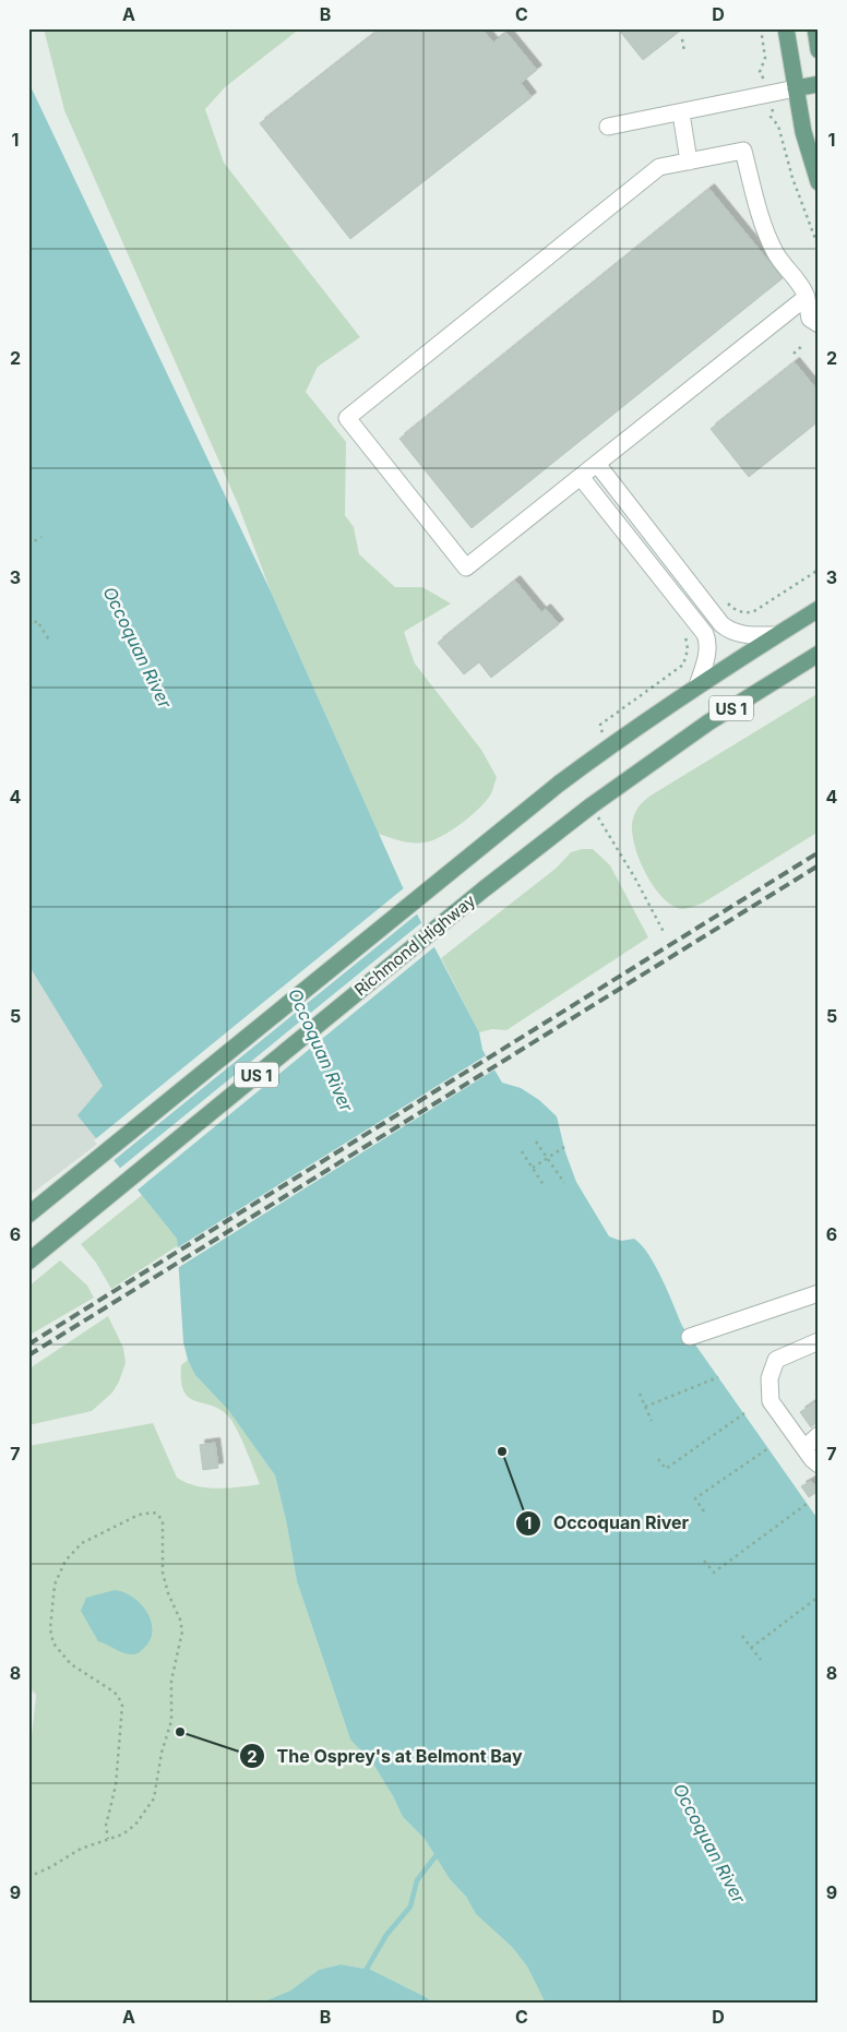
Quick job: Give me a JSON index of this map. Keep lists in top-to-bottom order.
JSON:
{
  "streets": {
    "main road": ["US 1", "Richmond Highway"]
  },
  "water": ["Occoquan River"],
  "places": ["Occoquan River", "The Osprey's at Belmont Bay"],
  "grid": {
    "columns": [
      "A",
      "B",
      "C",
      "D"
    ],
    "rows": [
      "1",
      "2",
      "3",
      "4",
      "5",
      "6",
      "7",
      "8",
      "9"
    ]
  }
}
